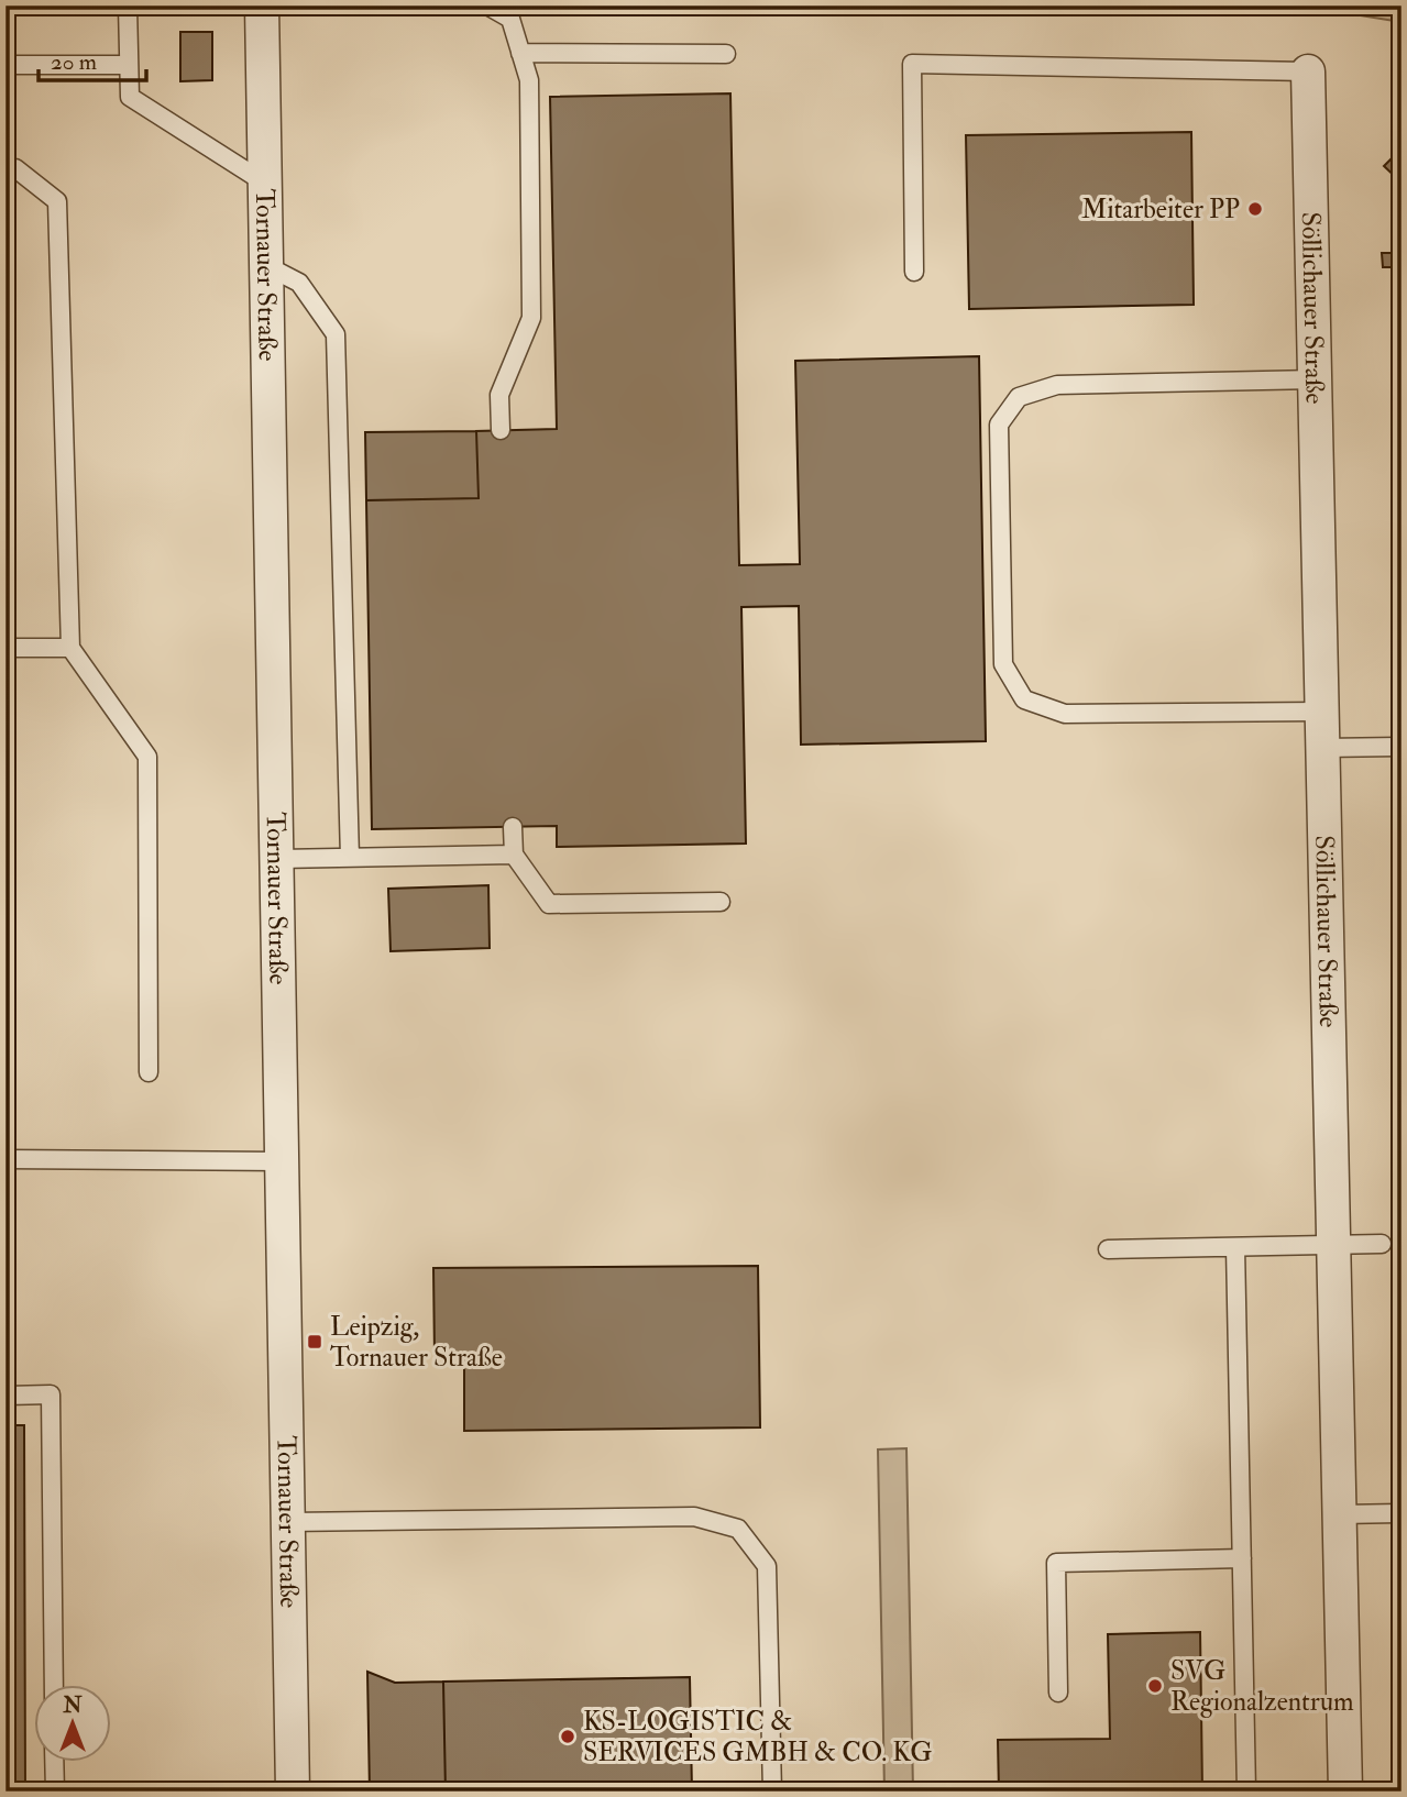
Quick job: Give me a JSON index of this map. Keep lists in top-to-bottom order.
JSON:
{
  "streets": {
    "street": ["Tornauer Straße", "Söllichauer Straße"]
  },
  "places": {
    "other": ["Mitarbeiter PP", "SVG Regionalzentrum", "KS-LOGISTIC & SERVICES GMBH & CO. KG"],
    "transit": ["Leipzig, Tornauer Straße"]
  },
  "scale_bar": "20 m",
  "north": "top"
}
